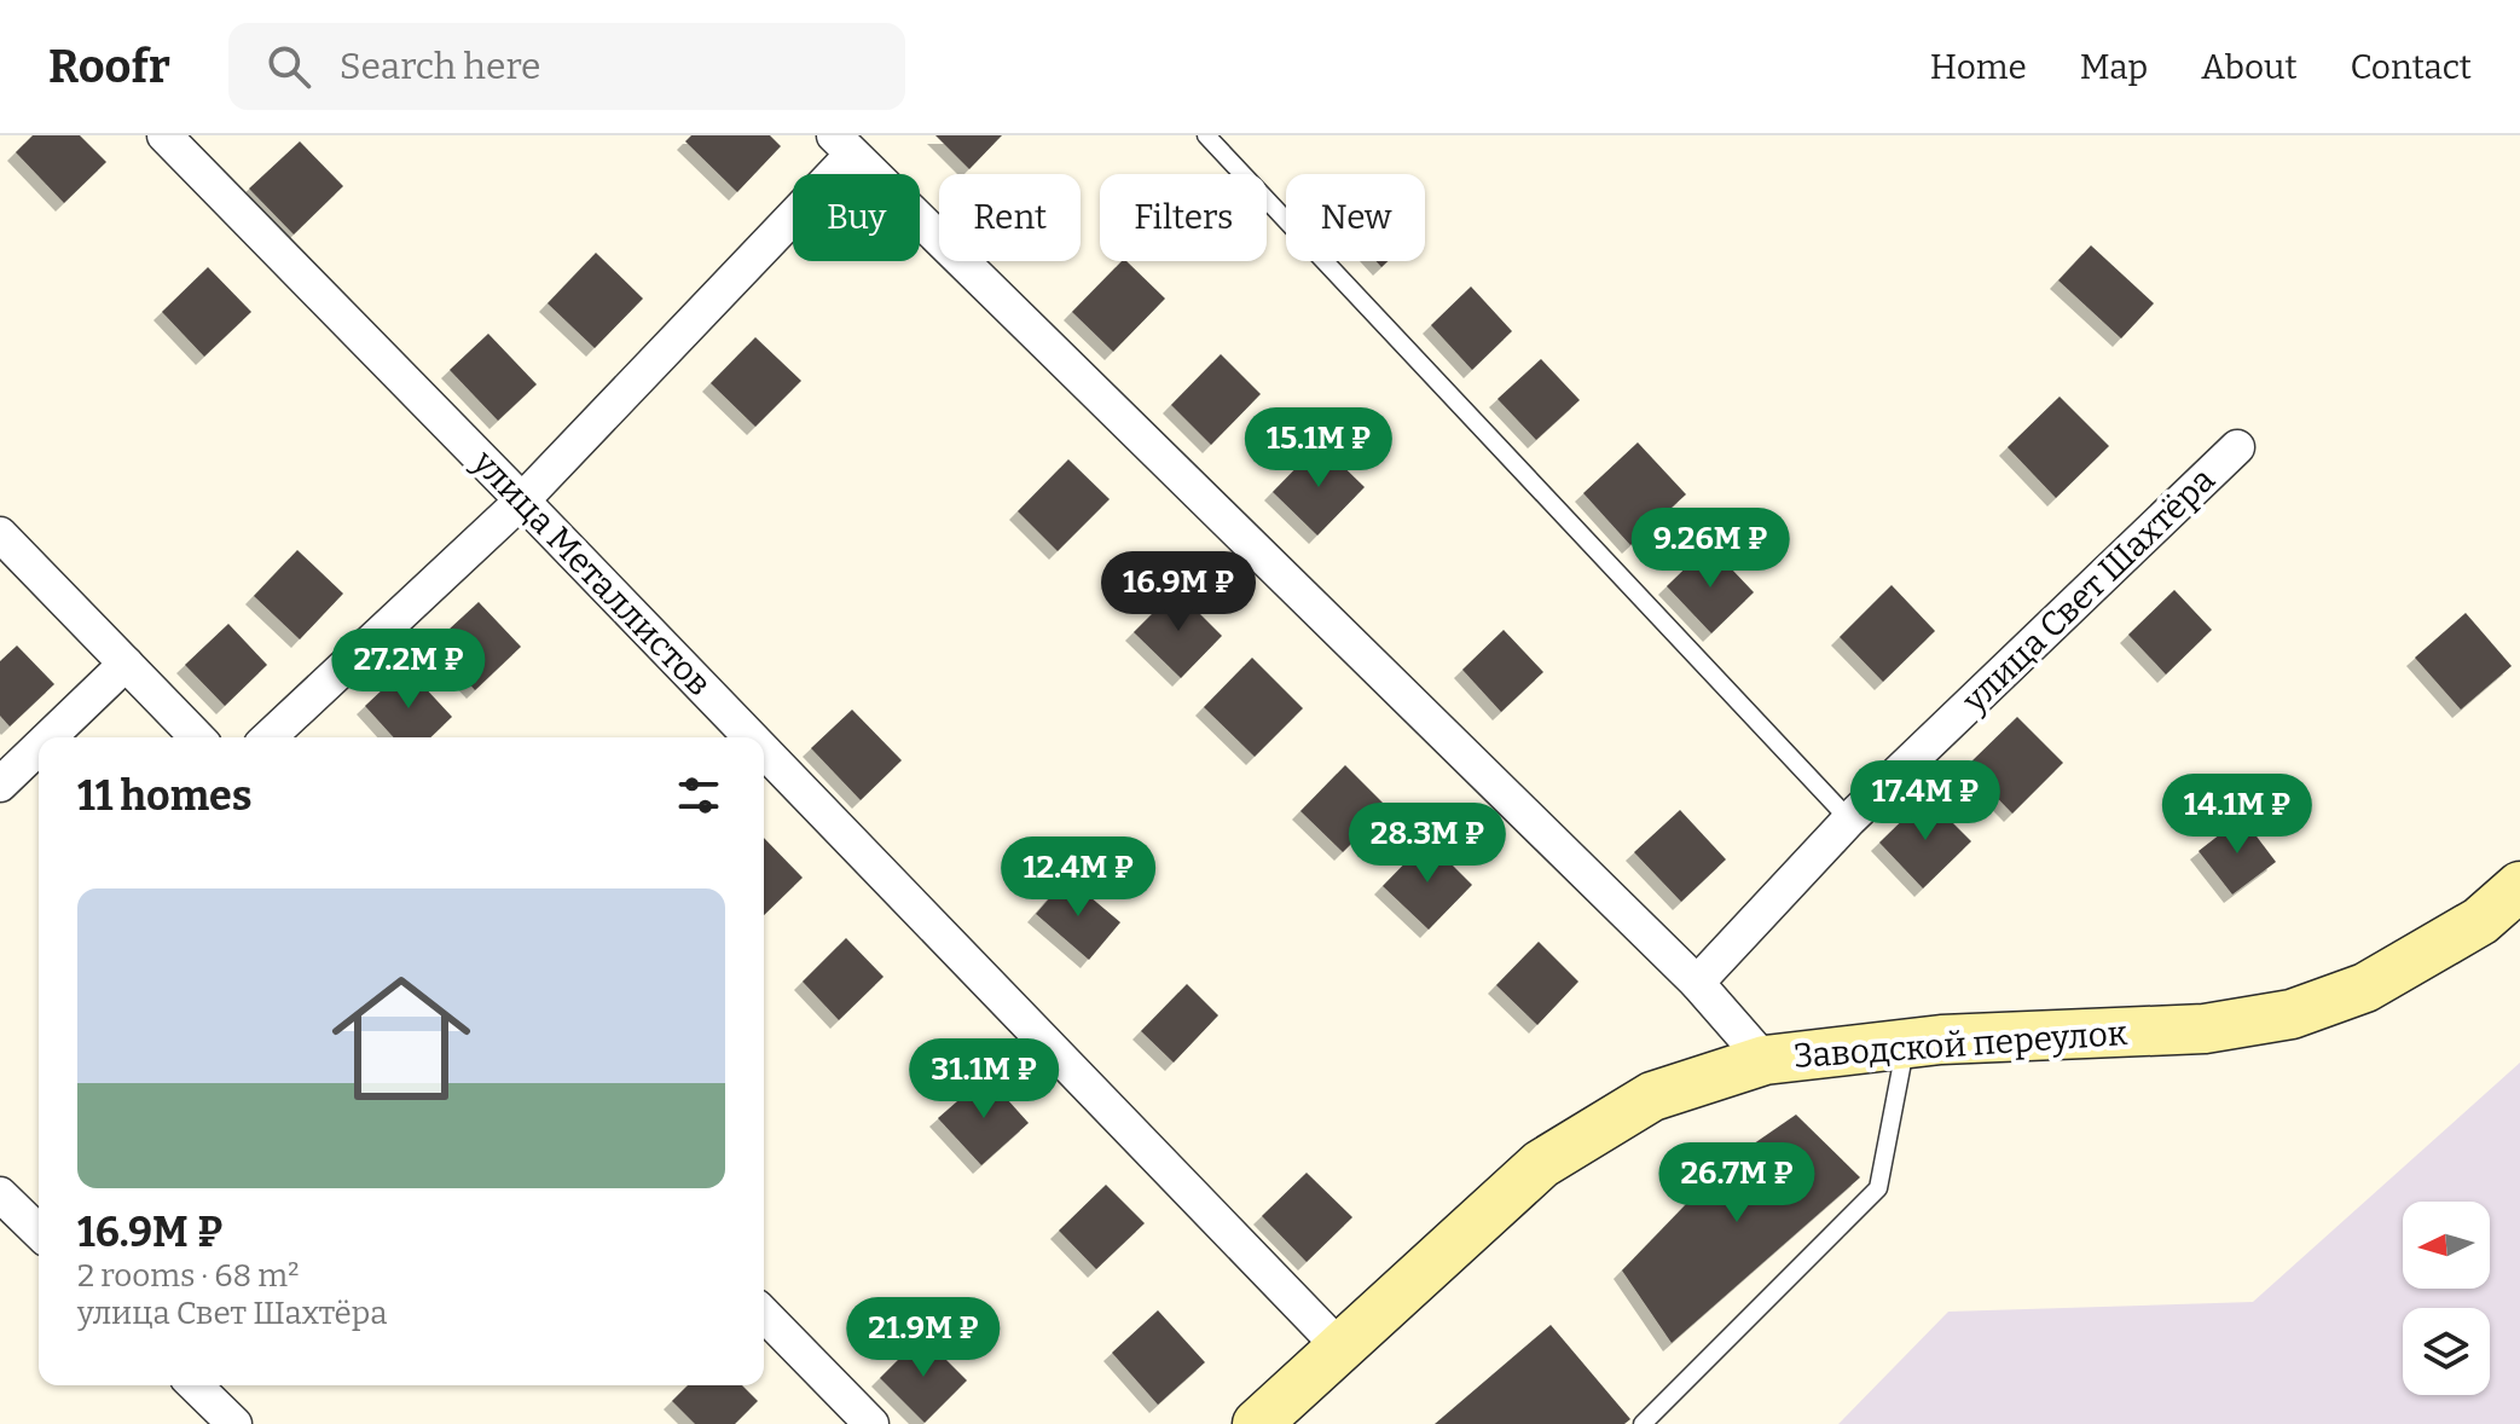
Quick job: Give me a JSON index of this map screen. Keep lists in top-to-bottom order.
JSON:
{
  "streets": {
    "main road": ["Заводской переулок"],
    "street": ["улица Металлистов", "улица Свет Шахтёра"]
  },
  "crossings": [
    ["улица Металлистов", "Заводской переулок"]
  ],
  "north": "left",
  "page": {
    "header": "Roofr",
    "search": "Search here",
    "nav": [
      "Home",
      "Map",
      "About",
      "Contact"
    ],
    "chip": [
      "Buy",
      "Rent",
      "Filters",
      "New"
    ],
    "price": [
      "15.1M ₽",
      "9.26M ₽",
      "16.9M ₽",
      "27.2M ₽",
      "17.4M ₽",
      "14.1M ₽",
      "28.3M ₽",
      "12.4M ₽",
      "31.1M ₽",
      "26.7M ₽",
      "21.9M ₽"
    ],
    "heading": "11 homes",
    "list": [
      {
        "name": "16.9M ₽",
        "note": "2 rooms · 68 m² · улица Свет Шахтёра"
      }
    ]
  }
}
